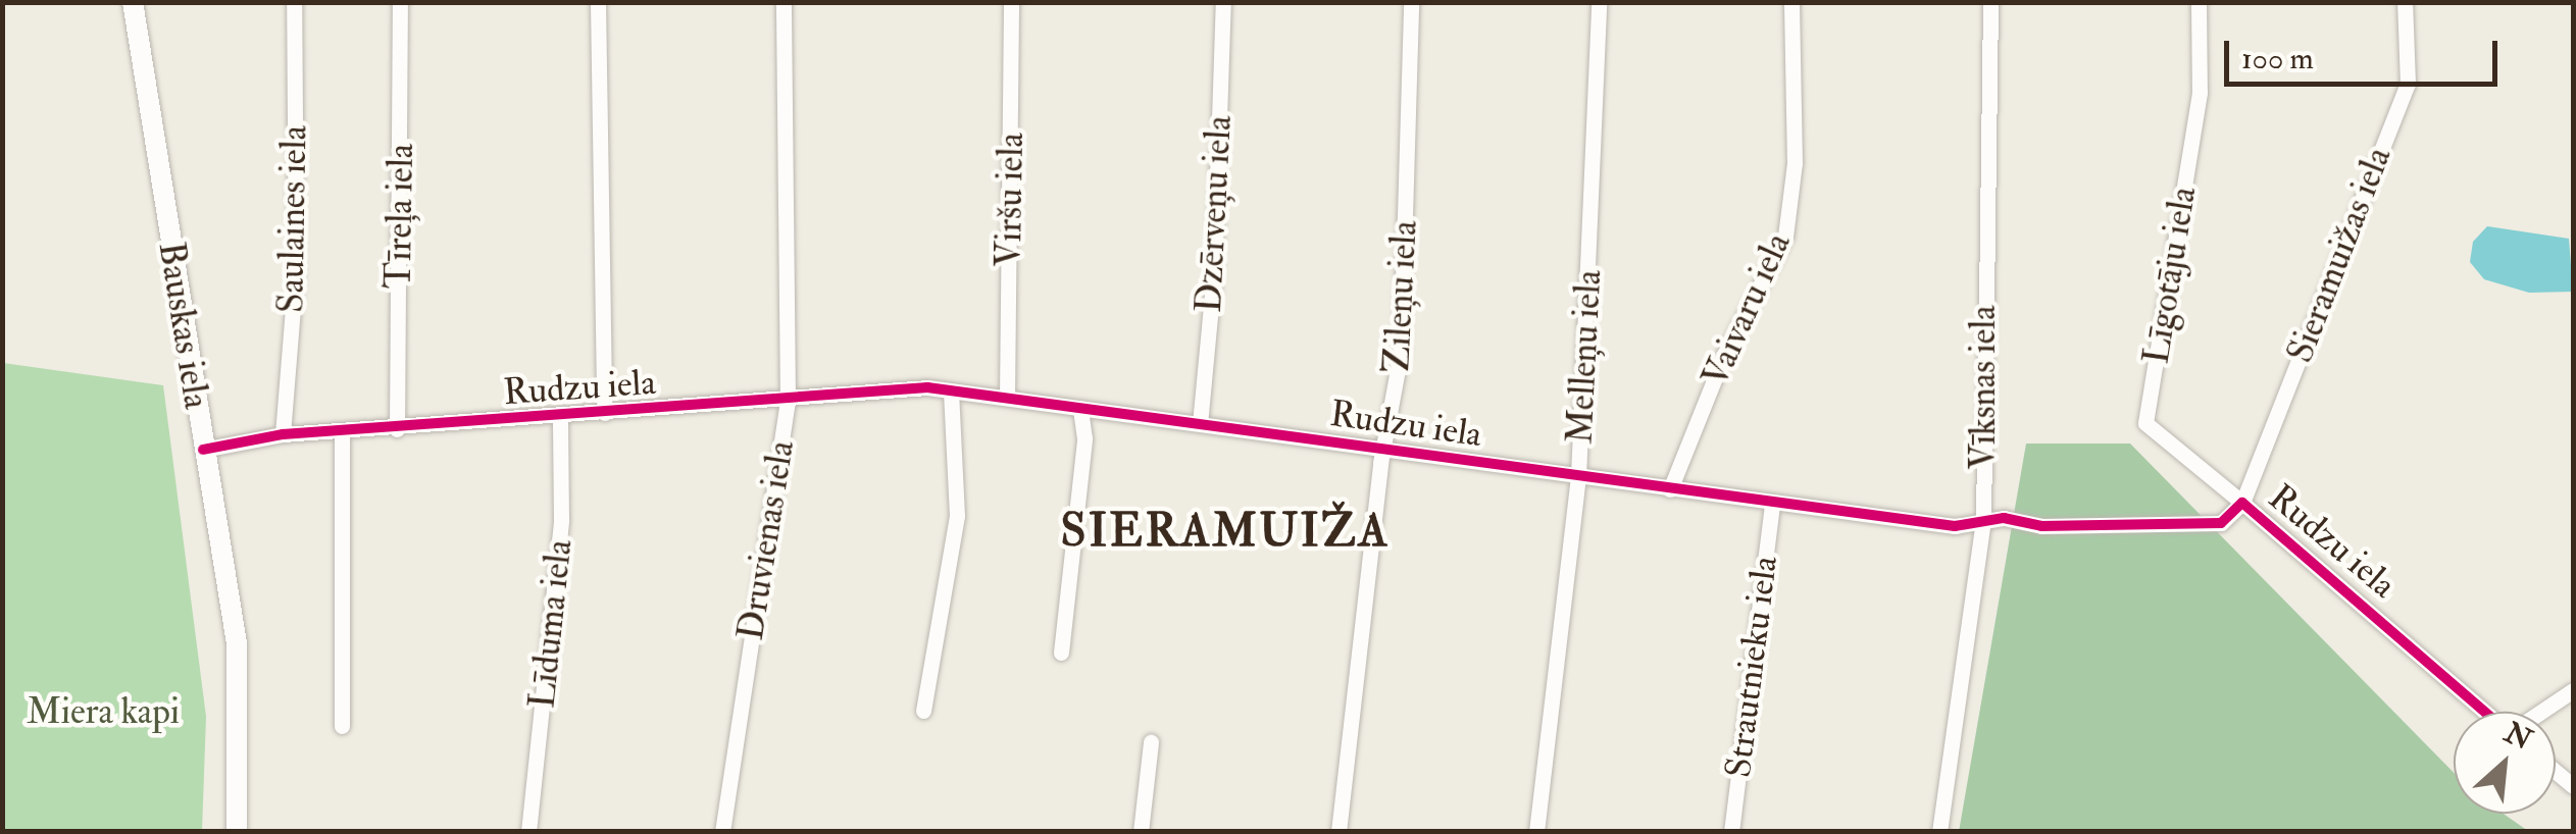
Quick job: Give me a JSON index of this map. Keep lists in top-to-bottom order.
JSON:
{
  "streets": {
    "street": [
      "Viršu iela",
      "Dzērveņu iela",
      "Tīreļa iela",
      "Saulaines iela",
      "Sieramuižas iela",
      "Līgotāju iela",
      "Zileņu iela",
      "Vaivaru iela",
      "Bauskas iela",
      "Melleņu iela",
      "Rudzu iela",
      "Vīksnas iela",
      "Druvienas iela",
      "Līduma iela",
      "Strautnieku iela"
    ]
  },
  "crossings": [
    ["Viršu iela", "Rudzu iela"],
    ["Dzērveņu iela", "Rudzu iela"],
    ["Tīreļa iela", "Rudzu iela"],
    ["Saulaines iela", "Rudzu iela"],
    ["Sieramuižas iela", "Līgotāju iela"],
    ["Sieramuižas iela", "Rudzu iela"],
    ["Līgotāju iela", "Rudzu iela"],
    ["Zileņu iela", "Rudzu iela"],
    ["Vaivaru iela", "Rudzu iela"],
    ["Bauskas iela", "Rudzu iela"],
    ["Melleņu iela", "Rudzu iela"],
    ["Rudzu iela", "Vīksnas iela"],
    ["Rudzu iela", "Druvienas iela"],
    ["Rudzu iela", "Līduma iela"],
    ["Rudzu iela", "Strautnieku iela"]
  ],
  "districts": ["SIERAMUIŽA"],
  "parks": ["Miera kapi"],
  "scale_bar": "100 m",
  "north": "top right"
}
